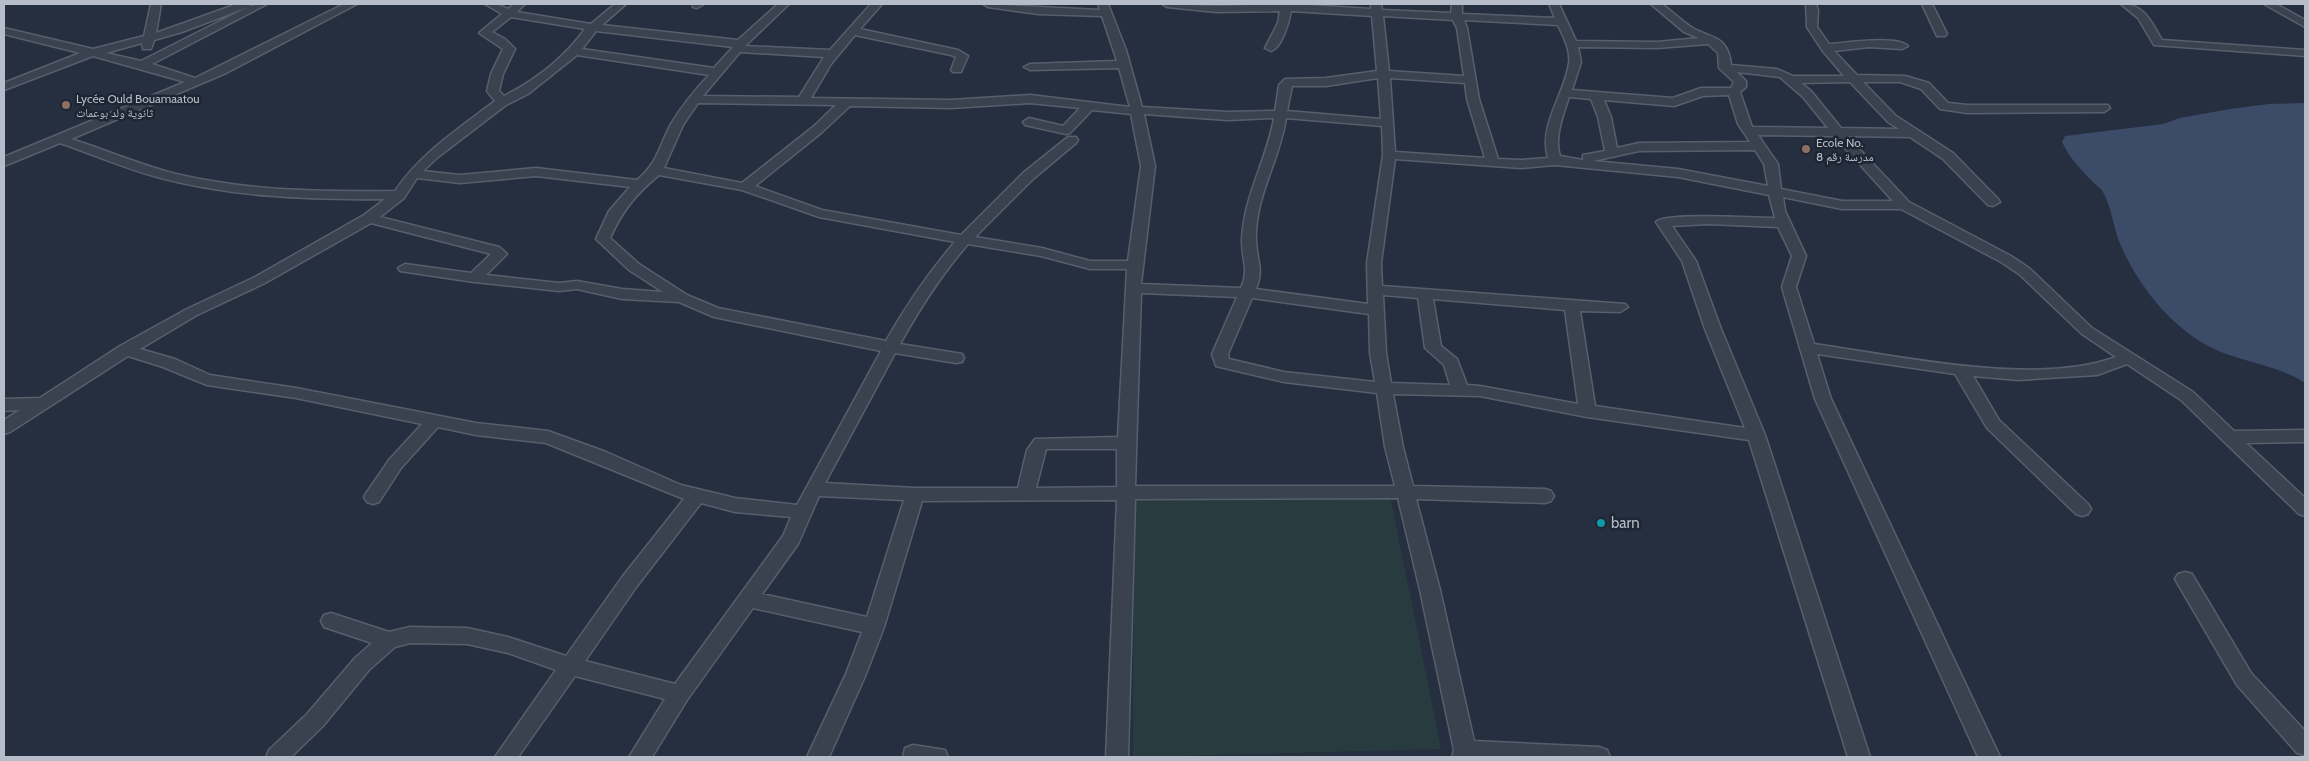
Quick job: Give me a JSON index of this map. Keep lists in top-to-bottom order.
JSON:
{
  "places": ["Lycée Ould Bouamaatou ثانوية ولد بوعمات", "Ecole No. 8 مدرسة رقم", "barn"]
}
